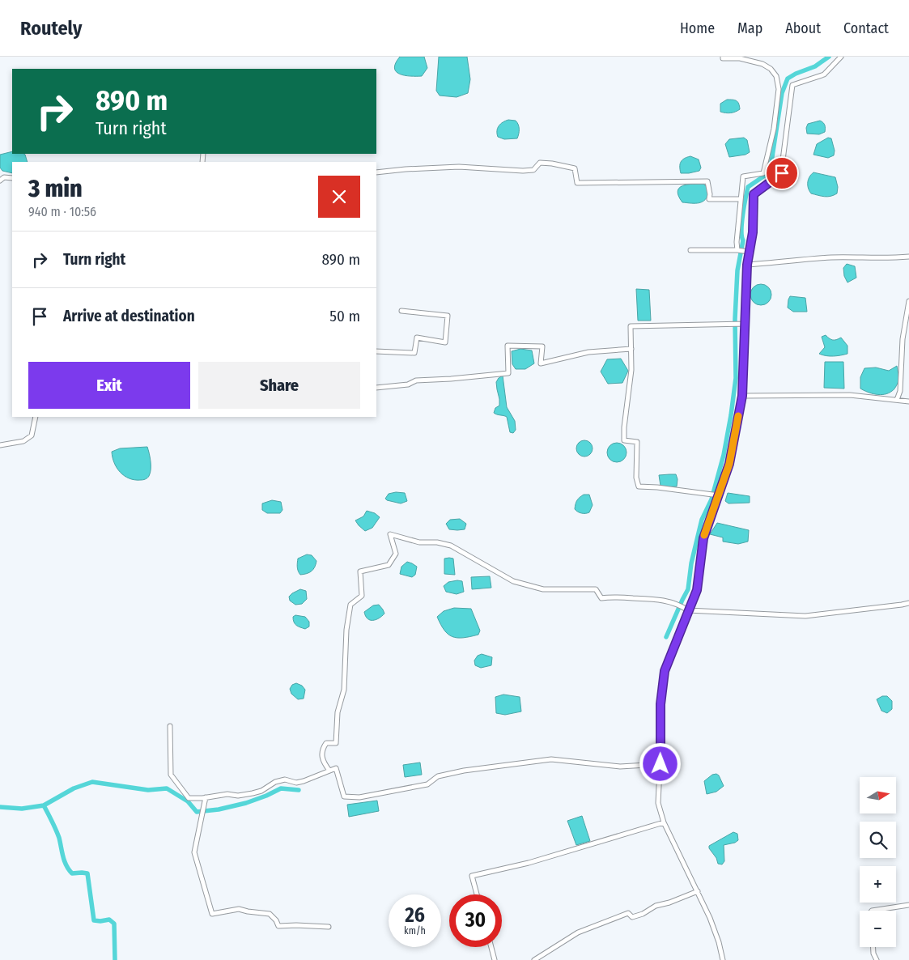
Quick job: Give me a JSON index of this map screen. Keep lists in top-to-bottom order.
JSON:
{
  "north": "right",
  "page": {
    "header": "Routely",
    "nav": [
      "Home",
      "Map",
      "About",
      "Contact"
    ],
    "turn": ["890 m", "Turn right"],
    "heading": ["3 min", "940 m · 10:56"],
    "list": [
      {
        "name": "Turn right",
        "value": "890 m"
      },
      {
        "name": "Arrive at destination",
        "value": "50 m"
      }
    ],
    "buttons": ["Exit", "Share"],
    "map_buttons": ["+", "−"],
    "speed": "26 km/h",
    "limit": "30"
  }
}
